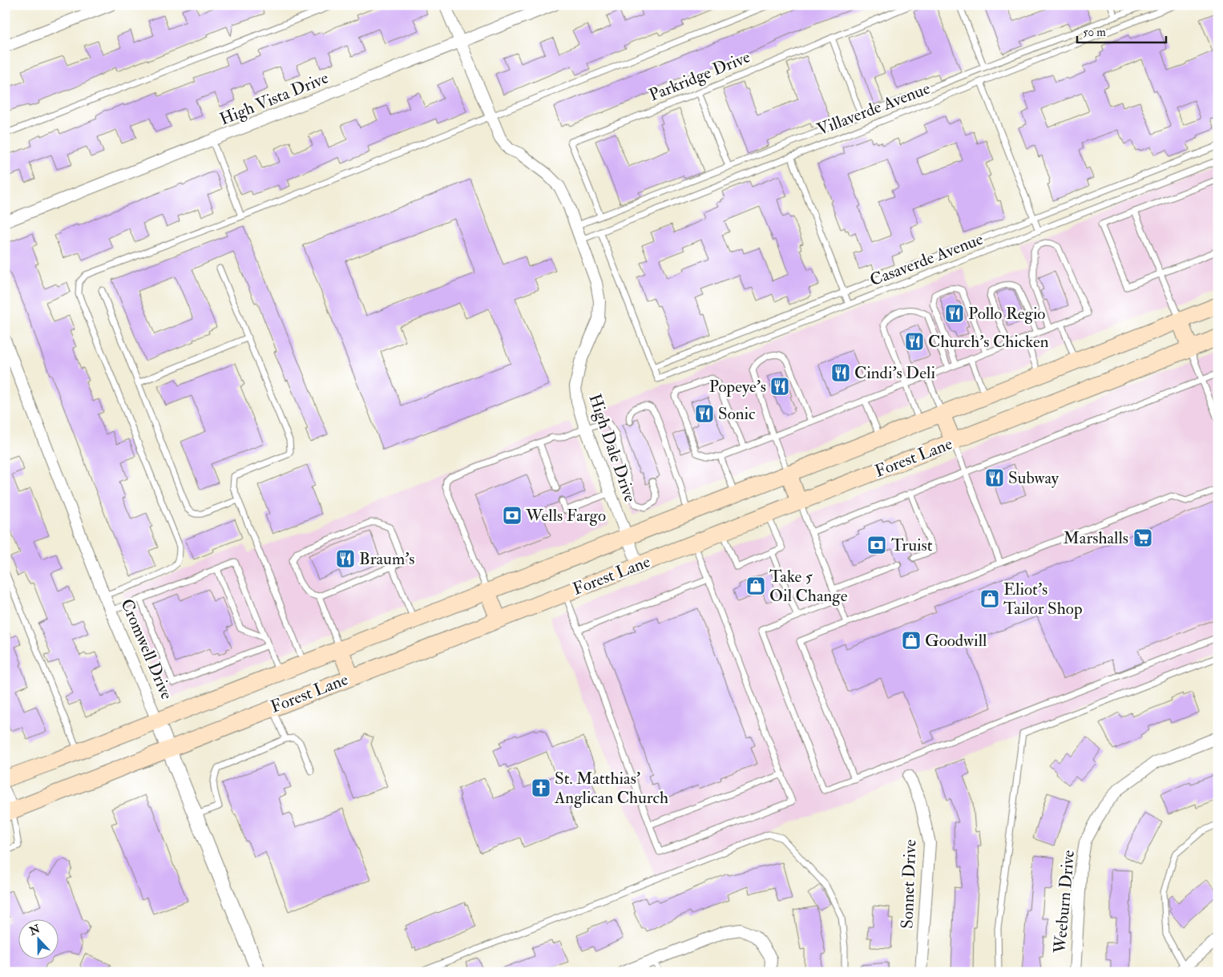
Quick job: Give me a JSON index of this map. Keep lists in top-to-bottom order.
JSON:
{
  "streets": {
    "main road": ["Forest Lane"],
    "street": [
      "High Vista Drive",
      "High Dale Drive",
      "Cromwell Drive",
      "Sonnet Drive",
      "Weeburn Drive"
    ],
    "lane": ["Parkridge Drive", "Villaverde Avenue", "Casaverde Avenue"]
  },
  "crossings": [
    ["High Vista Drive", "High Dale Drive"],
    ["Villaverde Avenue", "Casaverde Avenue"],
    ["Villaverde Avenue", "High Dale Drive"],
    ["High Dale Drive", "Forest Lane"],
    ["Forest Lane", "Cromwell Drive"]
  ],
  "places": {
    "restaurant": [
      "Pollo Regio",
      "Church's Chicken",
      "Cindi's Deli",
      "Popeye's",
      "Sonic",
      "Subway",
      "Braum's"
    ],
    "bank": ["Wells Fargo", "Truist"],
    "supermarket": ["Marshalls"],
    "shop": ["Take 5 Oil Change", "Eliot's Tailor Shop", "Goodwill"],
    "church": ["St. Matthias' Anglican Church"]
  },
  "scale_bar": "50 m",
  "north": "top"
}
